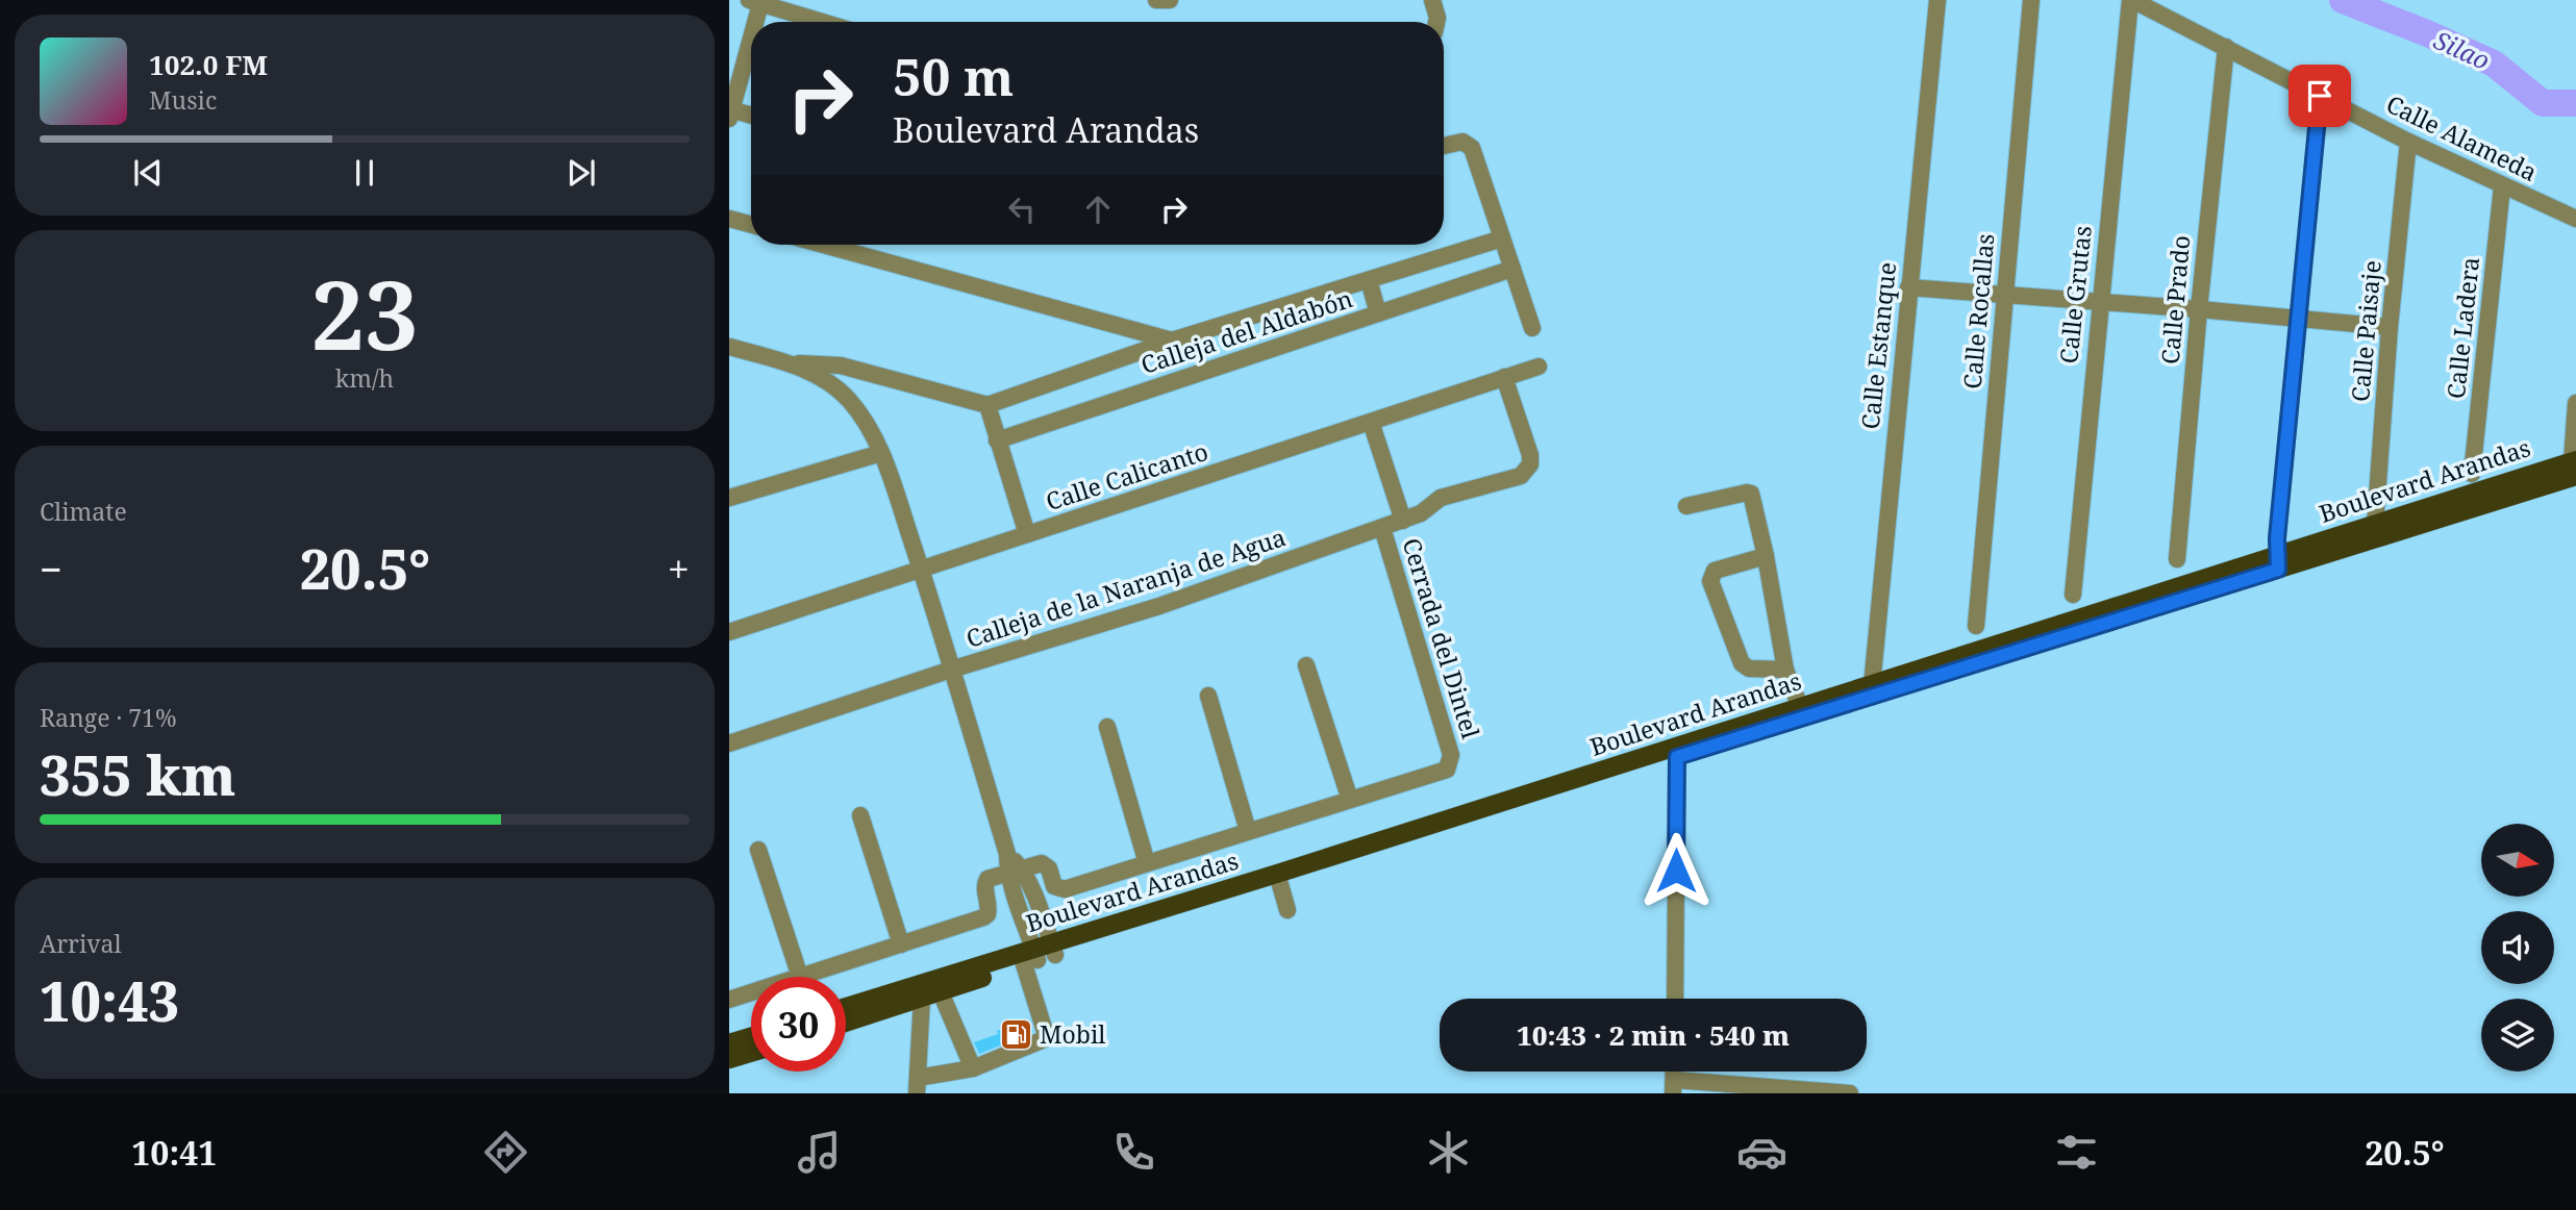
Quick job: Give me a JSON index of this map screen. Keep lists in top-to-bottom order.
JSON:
{
  "streets": {
    "main road": ["Boulevard Arandas"],
    "street": [
      "Calle Alameda",
      "Calle Grutas",
      "Calle Prado",
      "Calle Rocallas",
      "Calle Ladera",
      "Calle Paisaje",
      "Calleja del Aldabón",
      "Calle Estanque",
      "Calle Calicanto",
      "Calleja de la Naranja de Agua",
      "Cerrada del Dintel"
    ]
  },
  "crossings": [
    ["Calle Alameda", "Calle Grutas"],
    ["Calle Alameda", "Calle Prado"],
    ["Calle Alameda", "Calle Ladera"],
    ["Calle Alameda", "Calle Paisaje"],
    ["Calle Paisaje", "Boulevard Arandas"],
    ["Calle Estanque", "Boulevard Arandas"],
    ["Calle Calicanto", "Calleja de la Naranja de Agua"],
    ["Calleja de la Naranja de Agua", "Cerrada del Dintel"]
  ],
  "water": ["Silao"],
  "places": {
    "fuel station": ["Mobil"]
  },
  "north": "right",
  "page": {
    "turn": ["50 m", "Boulevard Arandas"],
    "song": ["102.0 FM", "Music"],
    "tile": [
      ["23", "km/h"],
      "Climate",
      ["Range · 71%", "355 km"],
      ["Arrival", "10:43"]
    ],
    "heat": ["−", "20.5°", "+"],
    "limit": "30",
    "trip": "10:43 · 2 min · 540 m",
    "tabs": ["10:41", "20.5°"]
  }
}
